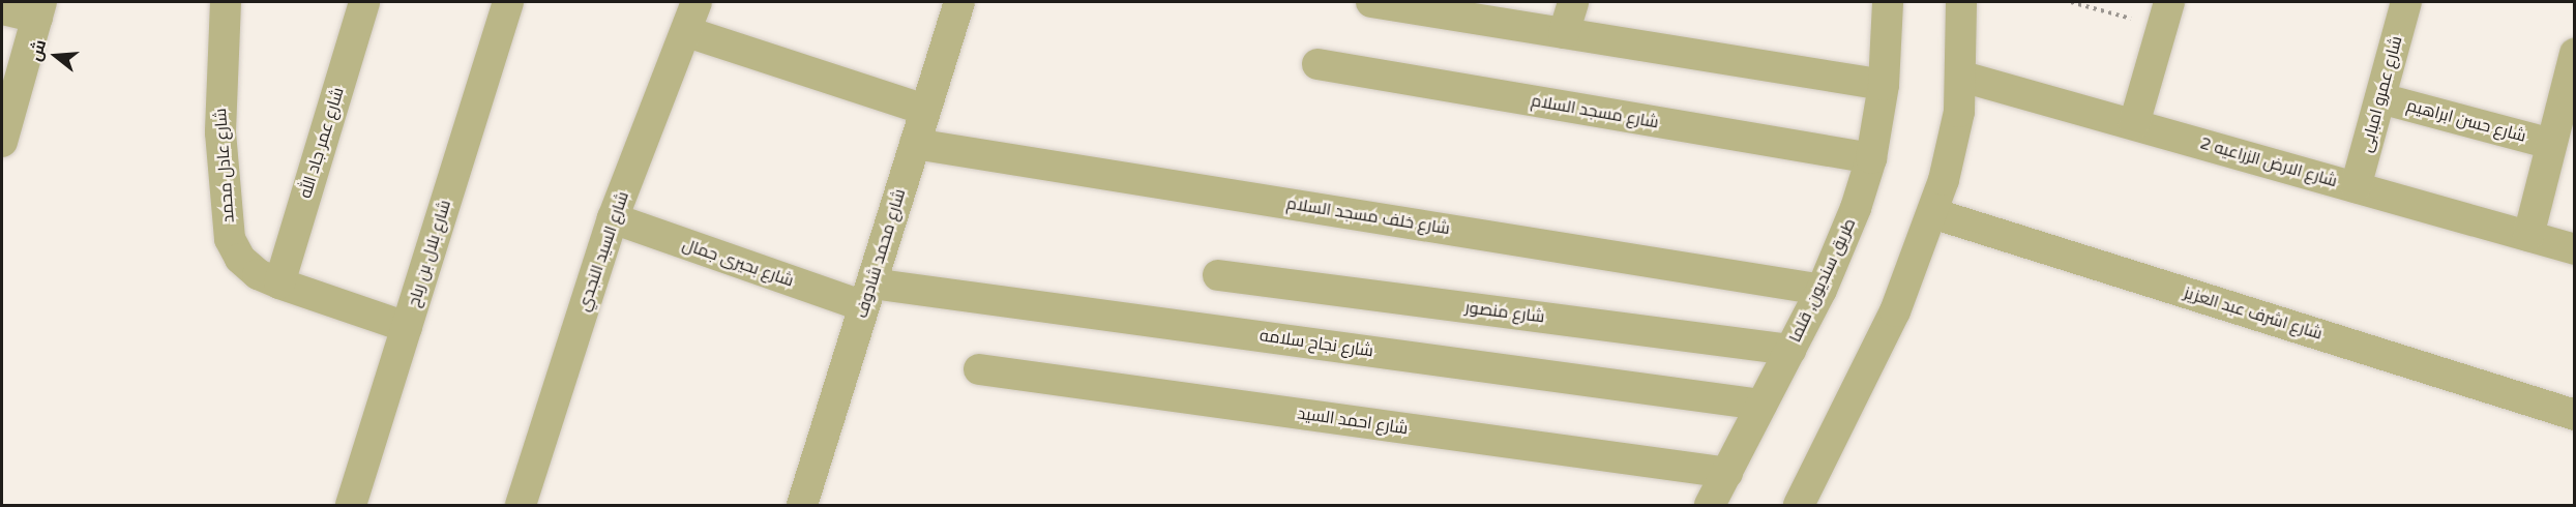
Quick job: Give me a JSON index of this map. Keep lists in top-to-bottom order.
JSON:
{
  "streets": {
    "street": [
      "شارع عمرو امبابى",
      "شارع مسجد السلام",
      "شارع حسن ابراهيم",
      "شارع عمر جاد الله",
      "شارع الارض الزراعيه 2",
      "شارع عادل محمد",
      "شارع خلف مسجد السلام",
      "شارع السيد النجدي",
      "شارع بلال بن رباح",
      "شارع محمد شادوف",
      "شارع بحيرى جمال",
      "طريق سنديون, قلما",
      "شارع منصور",
      "شارع اشرف عبد العزيز",
      "شارع نجاح سلامه",
      "شارع احمد السيد"
    ]
  },
  "crossings": [
    ["شارع عمرو امبابى", "شارع حسن ابراهيم"],
    ["شارع عمرو امبابى", "شارع الارض الزراعيه 2"],
    ["شارع مسجد السلام", "طريق سنديون, قلما"],
    ["شارع عمر جاد الله", "شارع عادل محمد"],
    ["شارع عادل محمد", "شارع بلال بن رباح"],
    ["شارع خلف مسجد السلام", "شارع محمد شادوف"],
    ["شارع خلف مسجد السلام", "طريق سنديون, قلما"],
    ["شارع السيد النجدي", "شارع بحيرى جمال"],
    ["شارع محمد شادوف", "شارع بحيرى جمال"],
    ["شارع محمد شادوف", "شارع نجاح سلامه"],
    ["شارع بحيرى جمال", "شارع نجاح سلامه"],
    ["طريق سنديون, قلما", "شارع منصور"],
    ["طريق سنديون, قلما", "شارع نجاح سلامه"],
    ["طريق سنديون, قلما", "شارع احمد السيد"]
  ],
  "north": "left"
}
